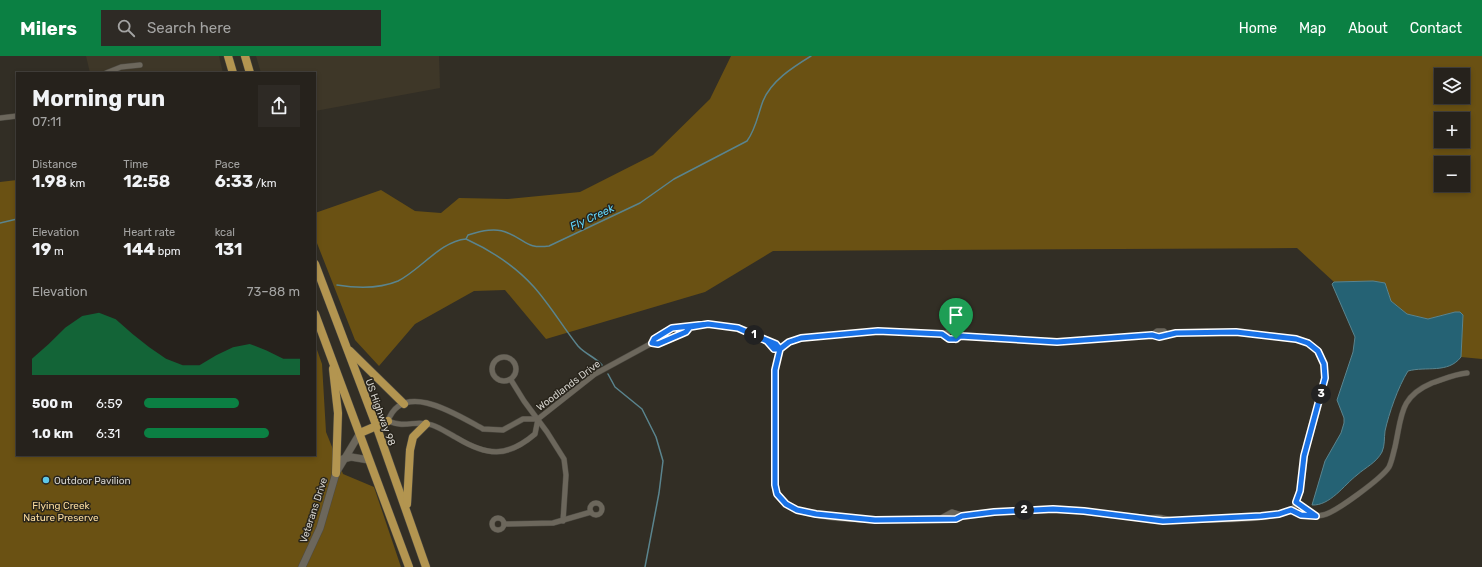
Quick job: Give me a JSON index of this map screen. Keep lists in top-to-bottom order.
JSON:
{
  "streets": {
    "main road": ["US Highway 98"],
    "street": ["Woodlands Drive", "Veterans Drive"]
  },
  "water": ["Fly Creek"],
  "parks": ["Flying Creek Nature Preserve"],
  "places": ["Outdoor Pavilion"],
  "page": {
    "header": "Milers",
    "search": "Search here",
    "nav": [
      "Home",
      "Map",
      "About",
      "Contact"
    ],
    "map_buttons": ["+", "−"],
    "heading": ["Morning run", "07:11"],
    "stats": [
      ["Distance", "1.98 km"],
      ["Time", "12:58"],
      ["Pace", "6:33 /km"],
      ["Elevation", "19 m"],
      ["Heart rate", "144 bpm"],
      ["kcal", "131"]
    ],
    "chart": ["Elevation", "73–88 m"],
    "pins": ["1", "3", "2"],
    "list": [
      {
        "name": "500 m",
        "note": "6:59"
      },
      {
        "name": "1.0 km",
        "note": "6:31"
      }
    ]
  }
}
